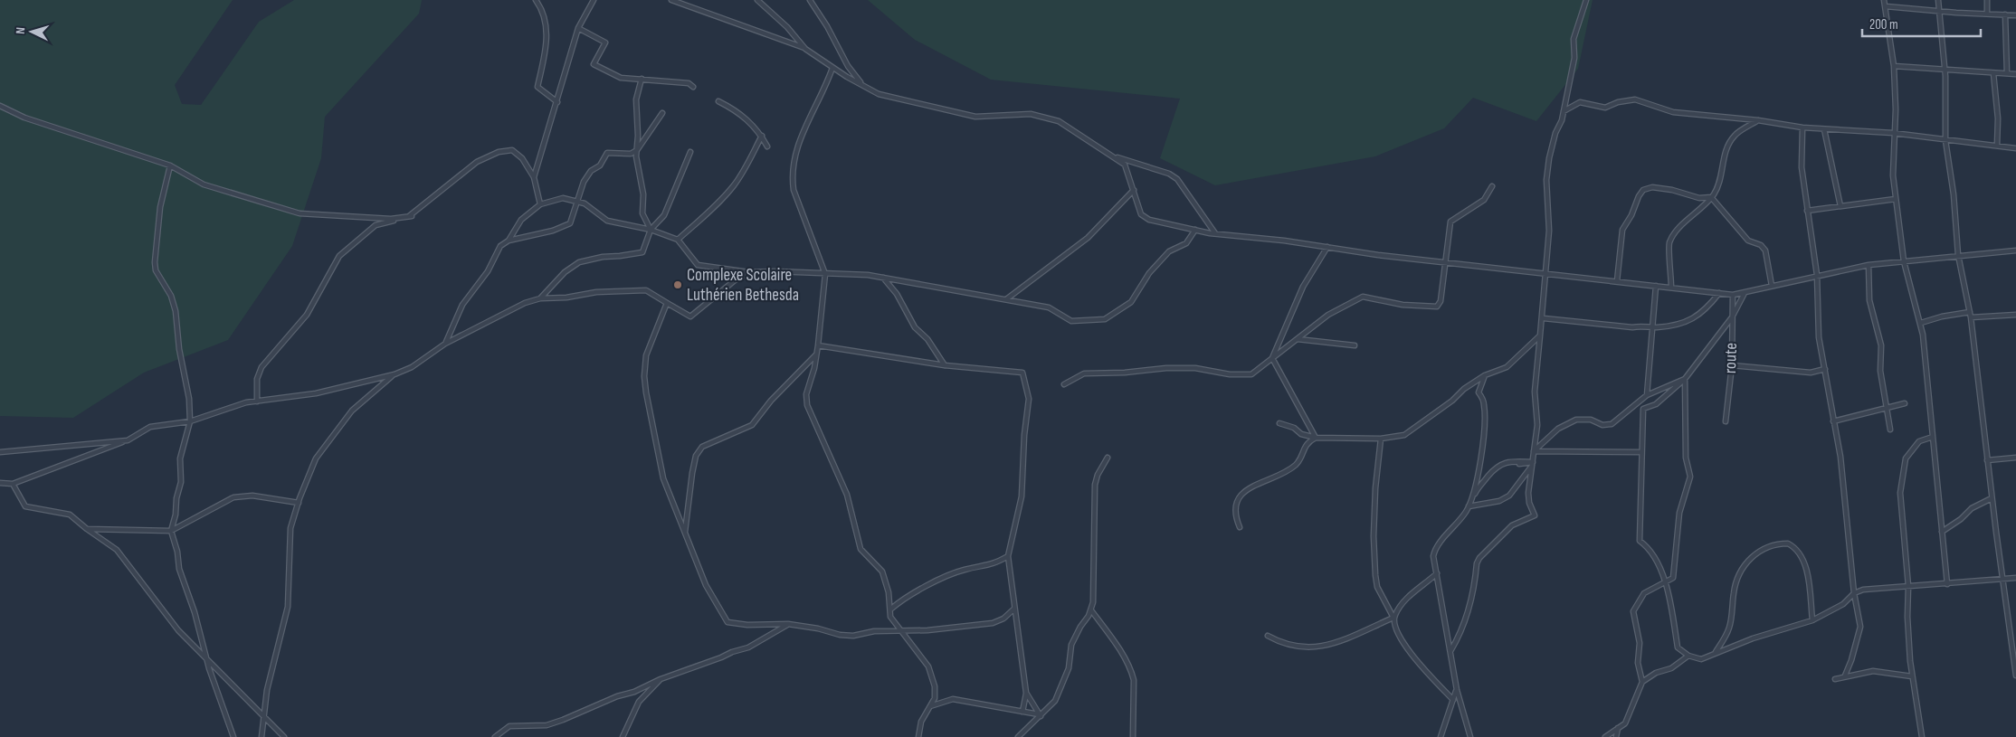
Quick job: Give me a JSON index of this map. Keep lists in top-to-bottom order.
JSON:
{
  "streets": {
    "street": ["route"]
  },
  "places": ["Complexe Scolaire Luthérien Bethesda"],
  "scale_bar": "200 m",
  "north": "left"
}
